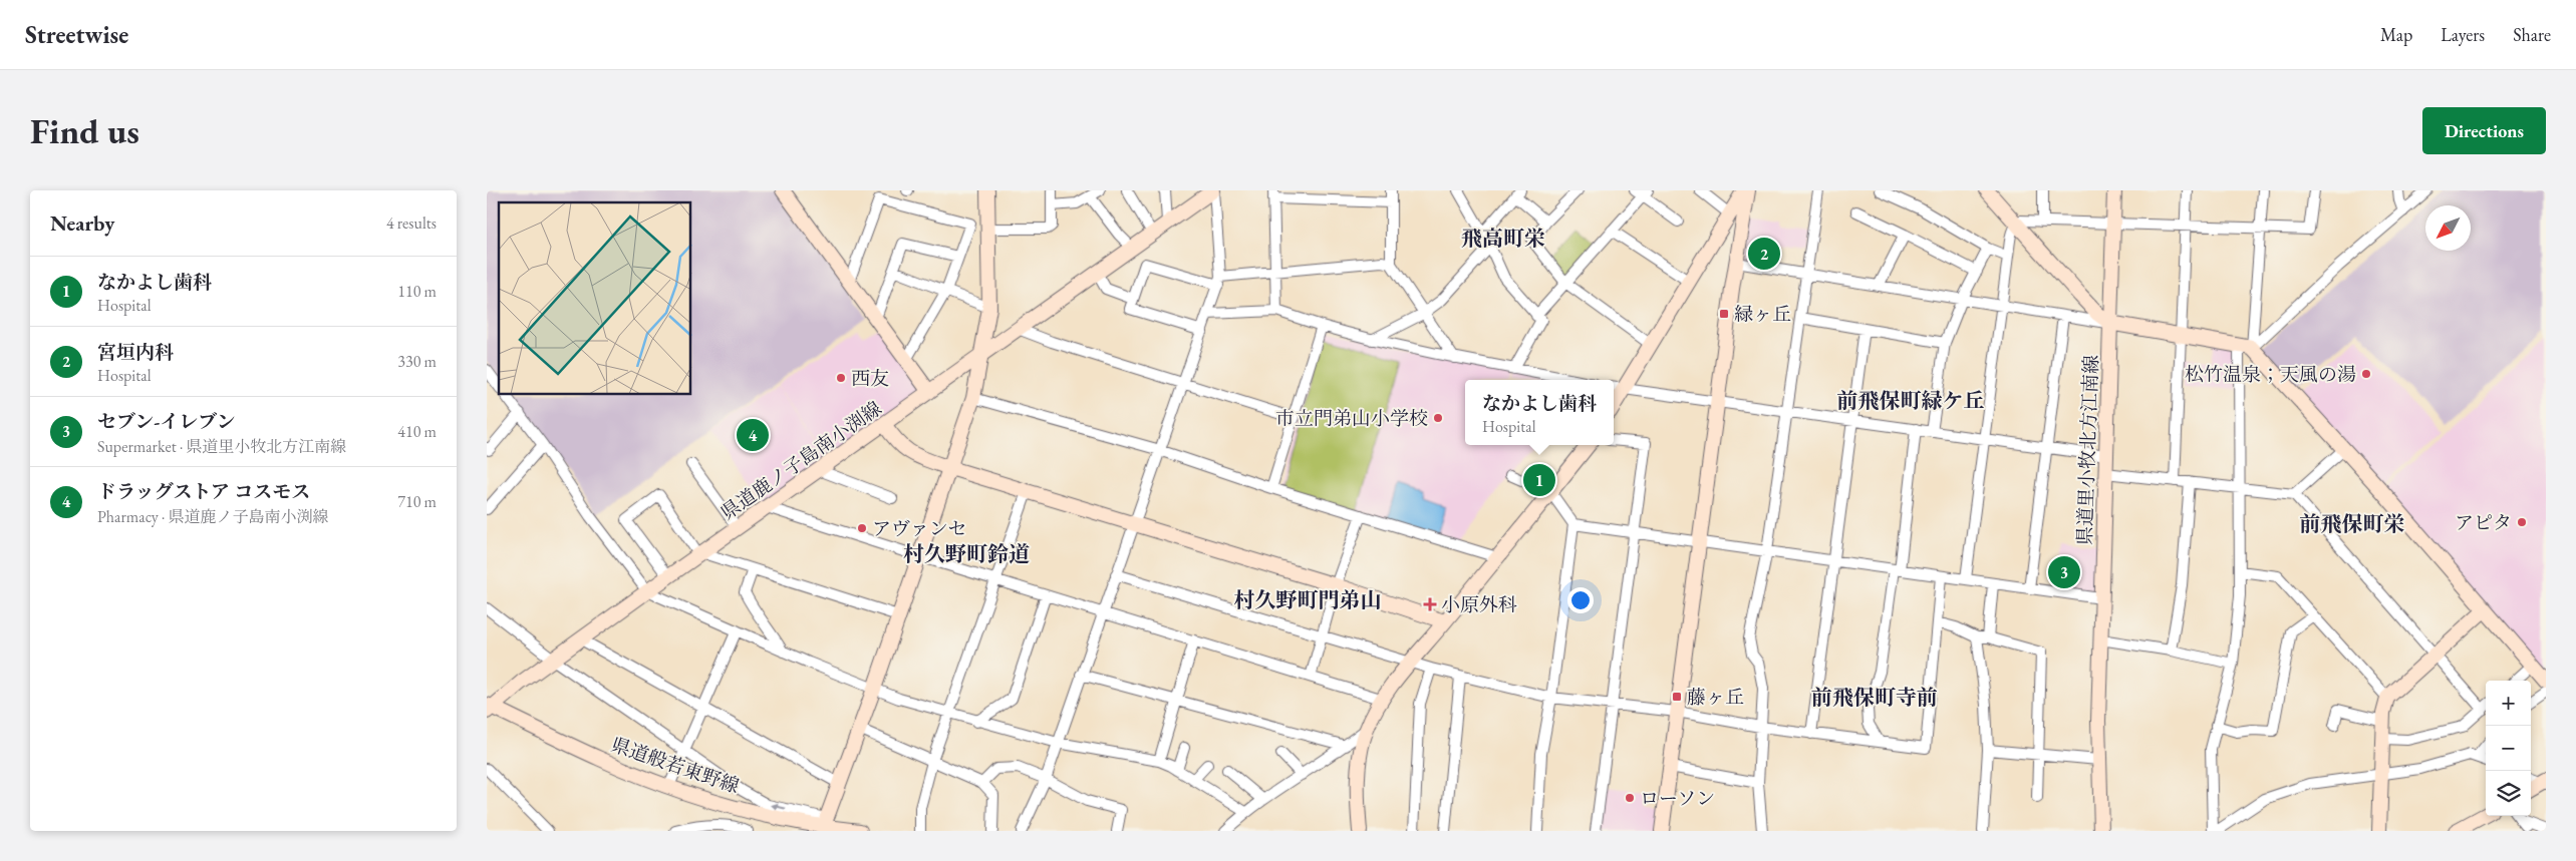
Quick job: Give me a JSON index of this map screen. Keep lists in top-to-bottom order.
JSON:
{
  "streets": {
    "street": ["県道里小牧北方江南線", "県道鹿ノ子島南小渕線", "県道般若東野線"]
  },
  "crossings": [
    ["県道鹿ノ子島南小渕線", "県道般若東野線"]
  ],
  "districts": [
    "飛高町栄",
    "前飛保町緑ケ丘",
    "前飛保町栄",
    "村久野町鈴道",
    "村久野町門弟山",
    "前飛保町寺前"
  ],
  "places": {
    "transit": ["緑ヶ丘", "藤ヶ丘"],
    "other": [
      "松竹温泉；天風の湯",
      "西友",
      "市立門弟山小学校",
      "アピタ",
      "アヴァンセ",
      "ローソン"
    ],
    "health": ["小原外科"]
  },
  "north": "bottom left",
  "page": {
    "header": "Streetwise",
    "nav": ["Map", "Layers", "Share"],
    "buttons": "Directions",
    "title": "Find us",
    "heading": ["Nearby", "4 results"],
    "pins": [
      "2",
      "4",
      "1",
      "3"
    ],
    "list": [
      {
        "mark": "1",
        "name": "なかよし歯科",
        "note": "Hospital",
        "value": "110 m"
      },
      {
        "mark": "2",
        "name": "宮垣内科",
        "note": "Hospital",
        "value": "330 m"
      },
      {
        "mark": "3",
        "name": "セブン-イレブン",
        "note": "Supermarket · 県道里小牧北方江南線",
        "value": "410 m"
      },
      {
        "mark": "4",
        "name": "ドラッグストア コスモス",
        "note": "Pharmacy · 県道鹿ノ子島南小渕線",
        "value": "710 m"
      }
    ],
    "popup": ["なかよし歯科", "Hospital"],
    "map_buttons": ["+", "−"]
  }
}
